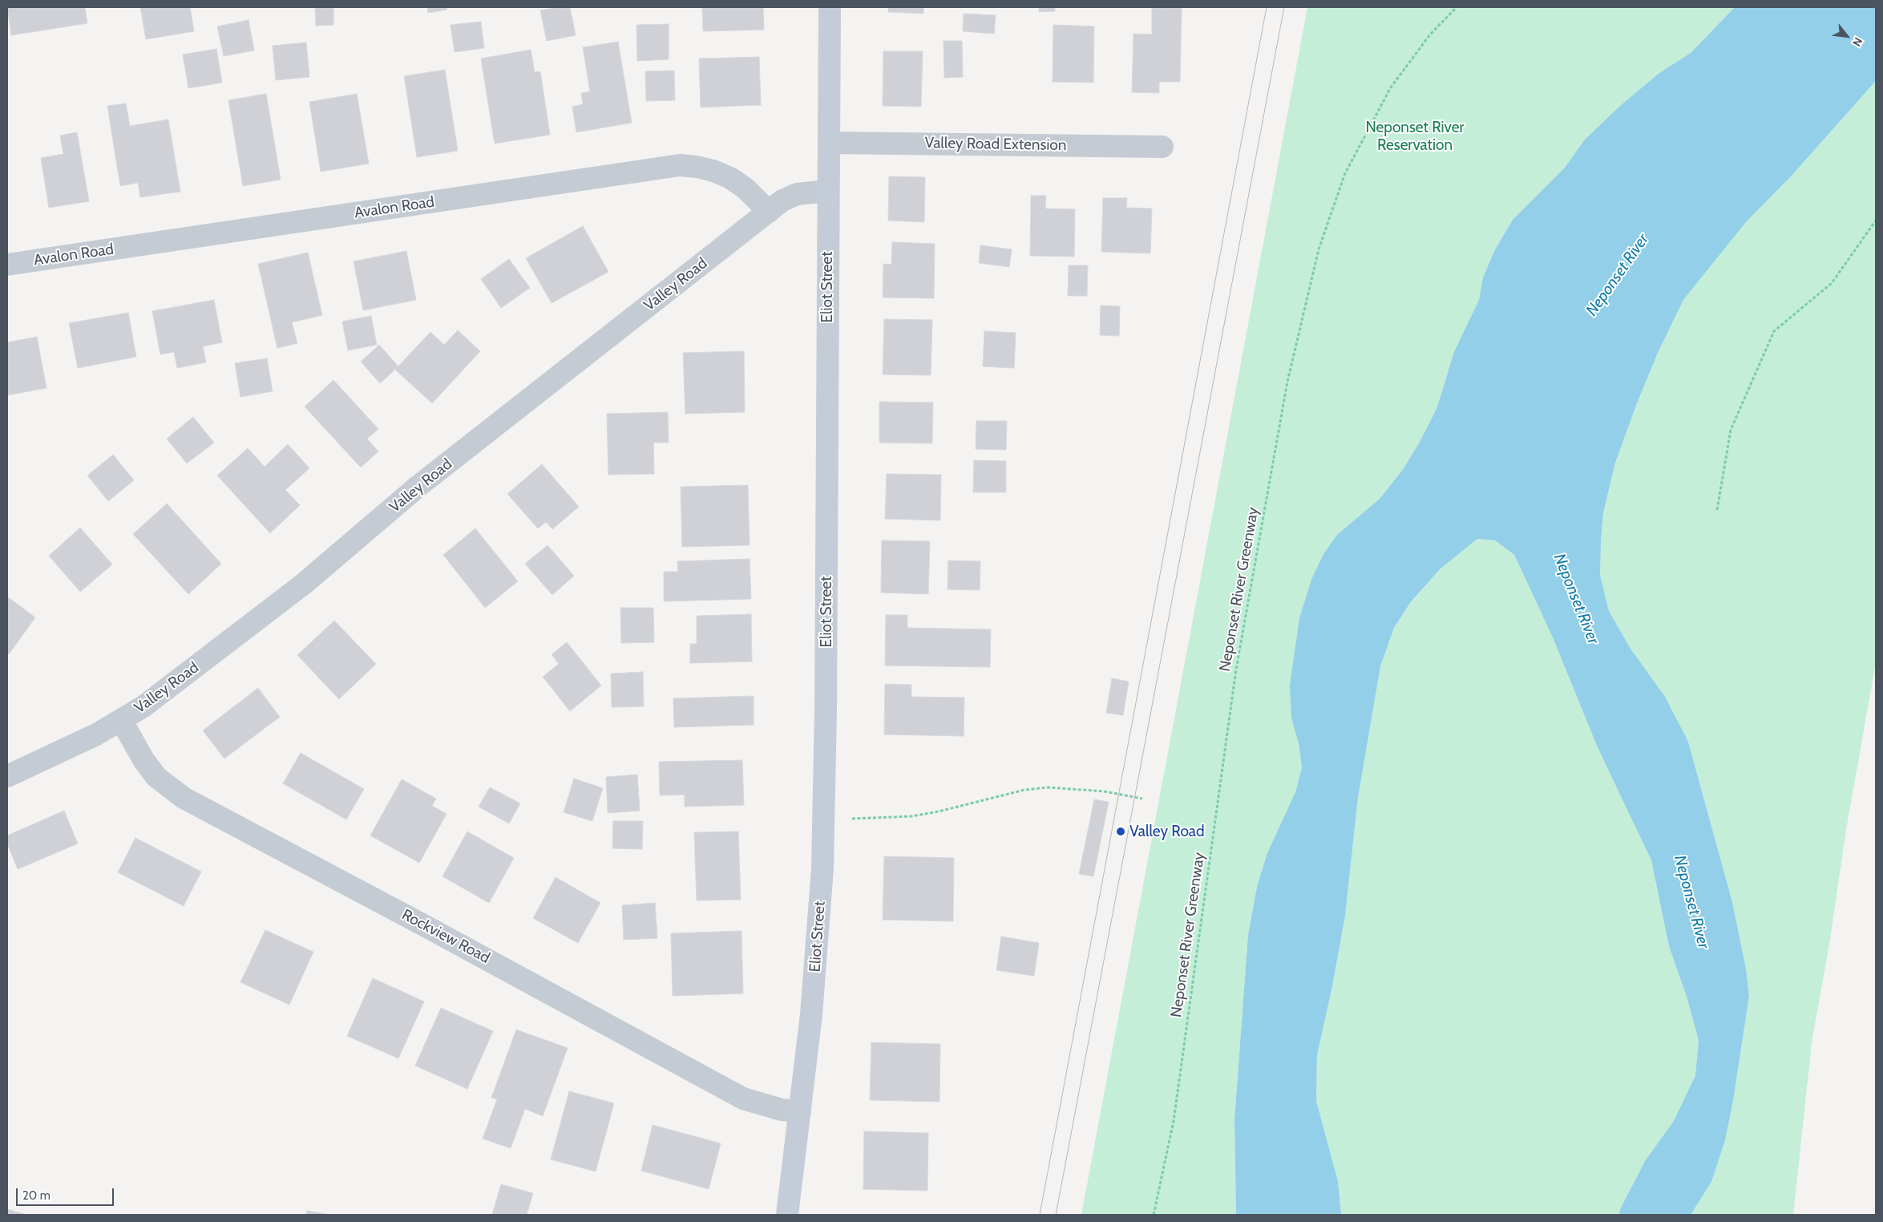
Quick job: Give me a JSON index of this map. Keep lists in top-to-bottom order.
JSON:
{
  "streets": {
    "street": [
      "Valley Road Extension",
      "Avalon Road",
      "Valley Road",
      "Eliot Street",
      "Rockview Road"
    ],
    "path": ["Neponset River Greenway"]
  },
  "crossings": [
    ["Valley Road Extension", "Eliot Street"],
    ["Avalon Road", "Valley Road"],
    ["Valley Road", "Eliot Street"],
    ["Valley Road", "Rockview Road"],
    ["Eliot Street", "Rockview Road"]
  ],
  "water": ["Neponset River"],
  "parks": ["Neponset River Reservation"],
  "places": ["Valley Road"],
  "scale_bar": "20 m",
  "north": "bottom right"
}
